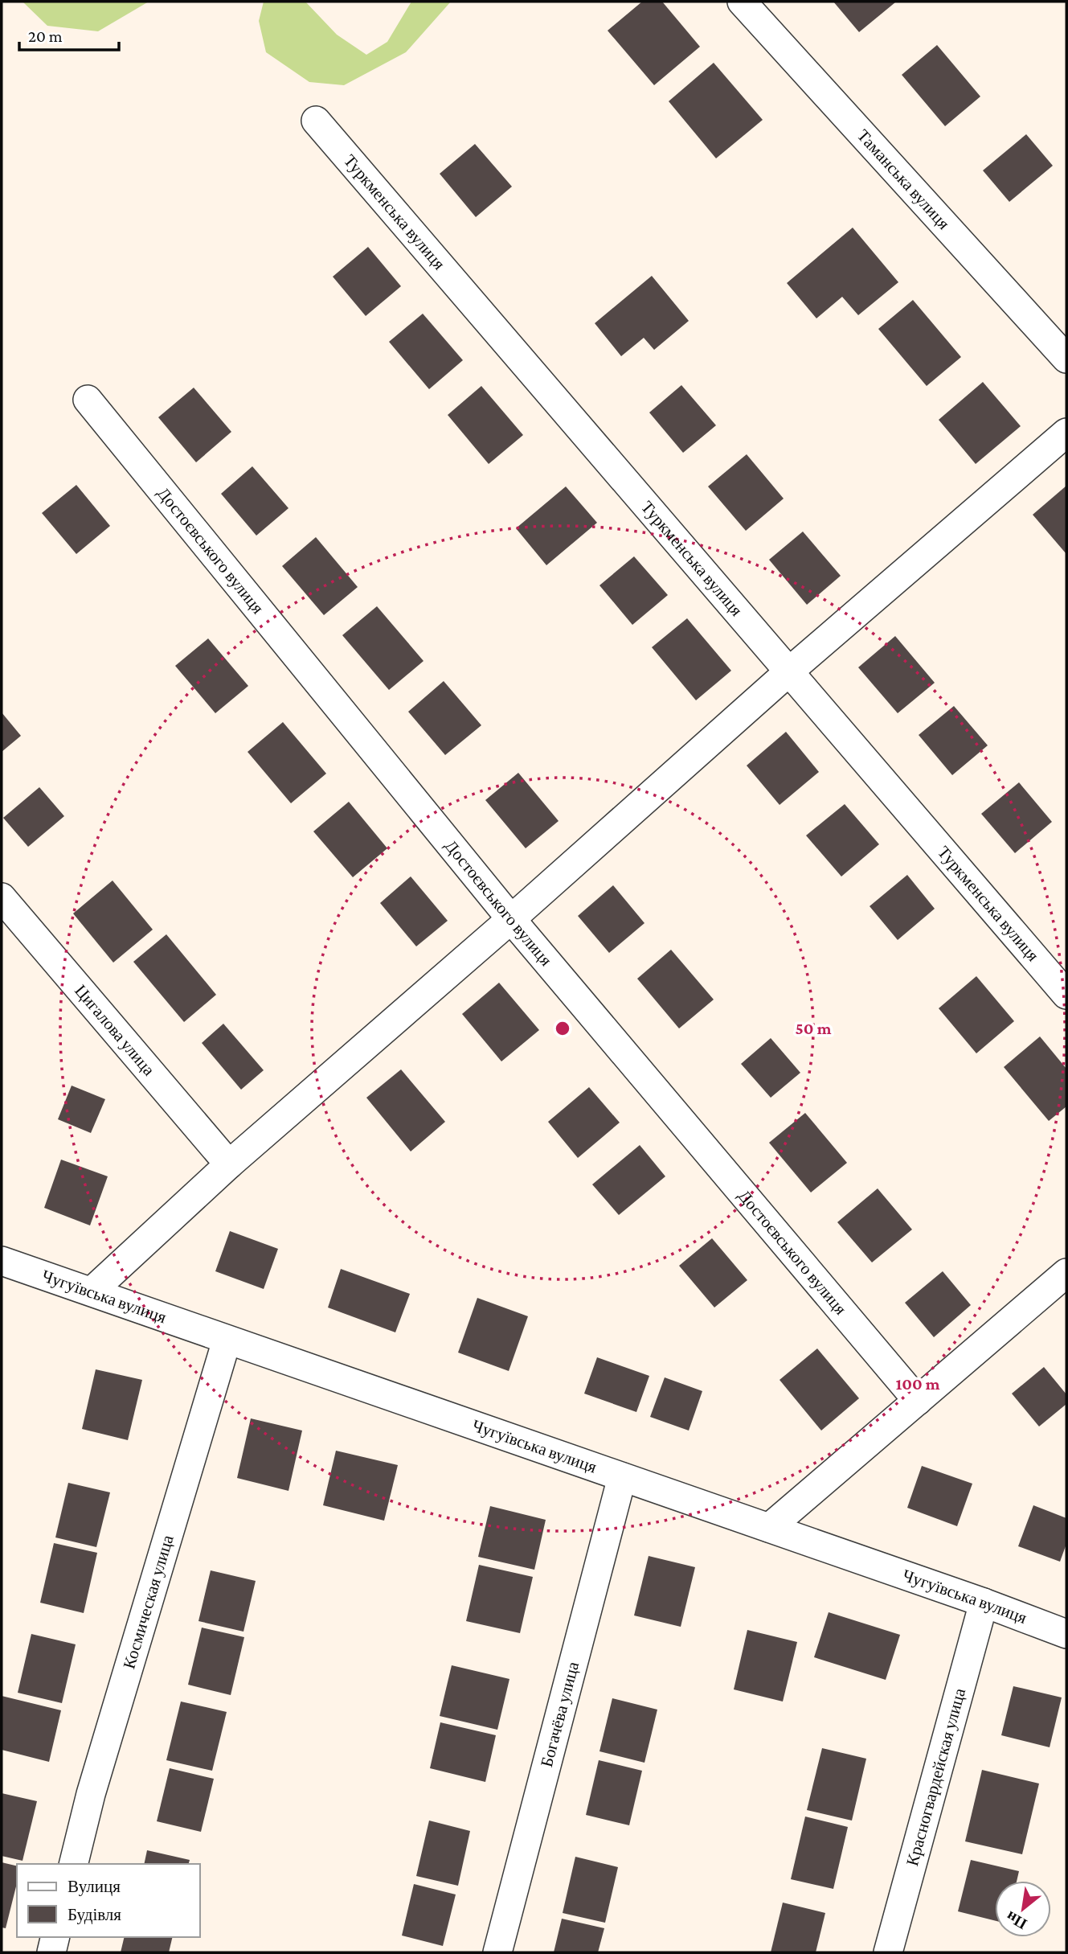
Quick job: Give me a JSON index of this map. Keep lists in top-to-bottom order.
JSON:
{
  "streets": {
    "street": [
      "Таманська вулиця",
      "Туркменська вулиця",
      "Достоєвського вулиця",
      "Цигалова улица",
      "Чугуївська вулиця",
      "Космическая улица",
      "Богачёва улица",
      "Красногвардейская улица"
    ]
  },
  "crossings": [
    ["Чугуївська вулиця", "Космическая улица"],
    ["Чугуївська вулиця", "Богачёва улица"],
    ["Чугуївська вулиця", "Красногвардейская улица"]
  ],
  "legend": ["Вулиця", "Будівля"],
  "scale_bar": "20 m",
  "north": "bottom left",
  "rings": ["50 m", "100 m"]
}
